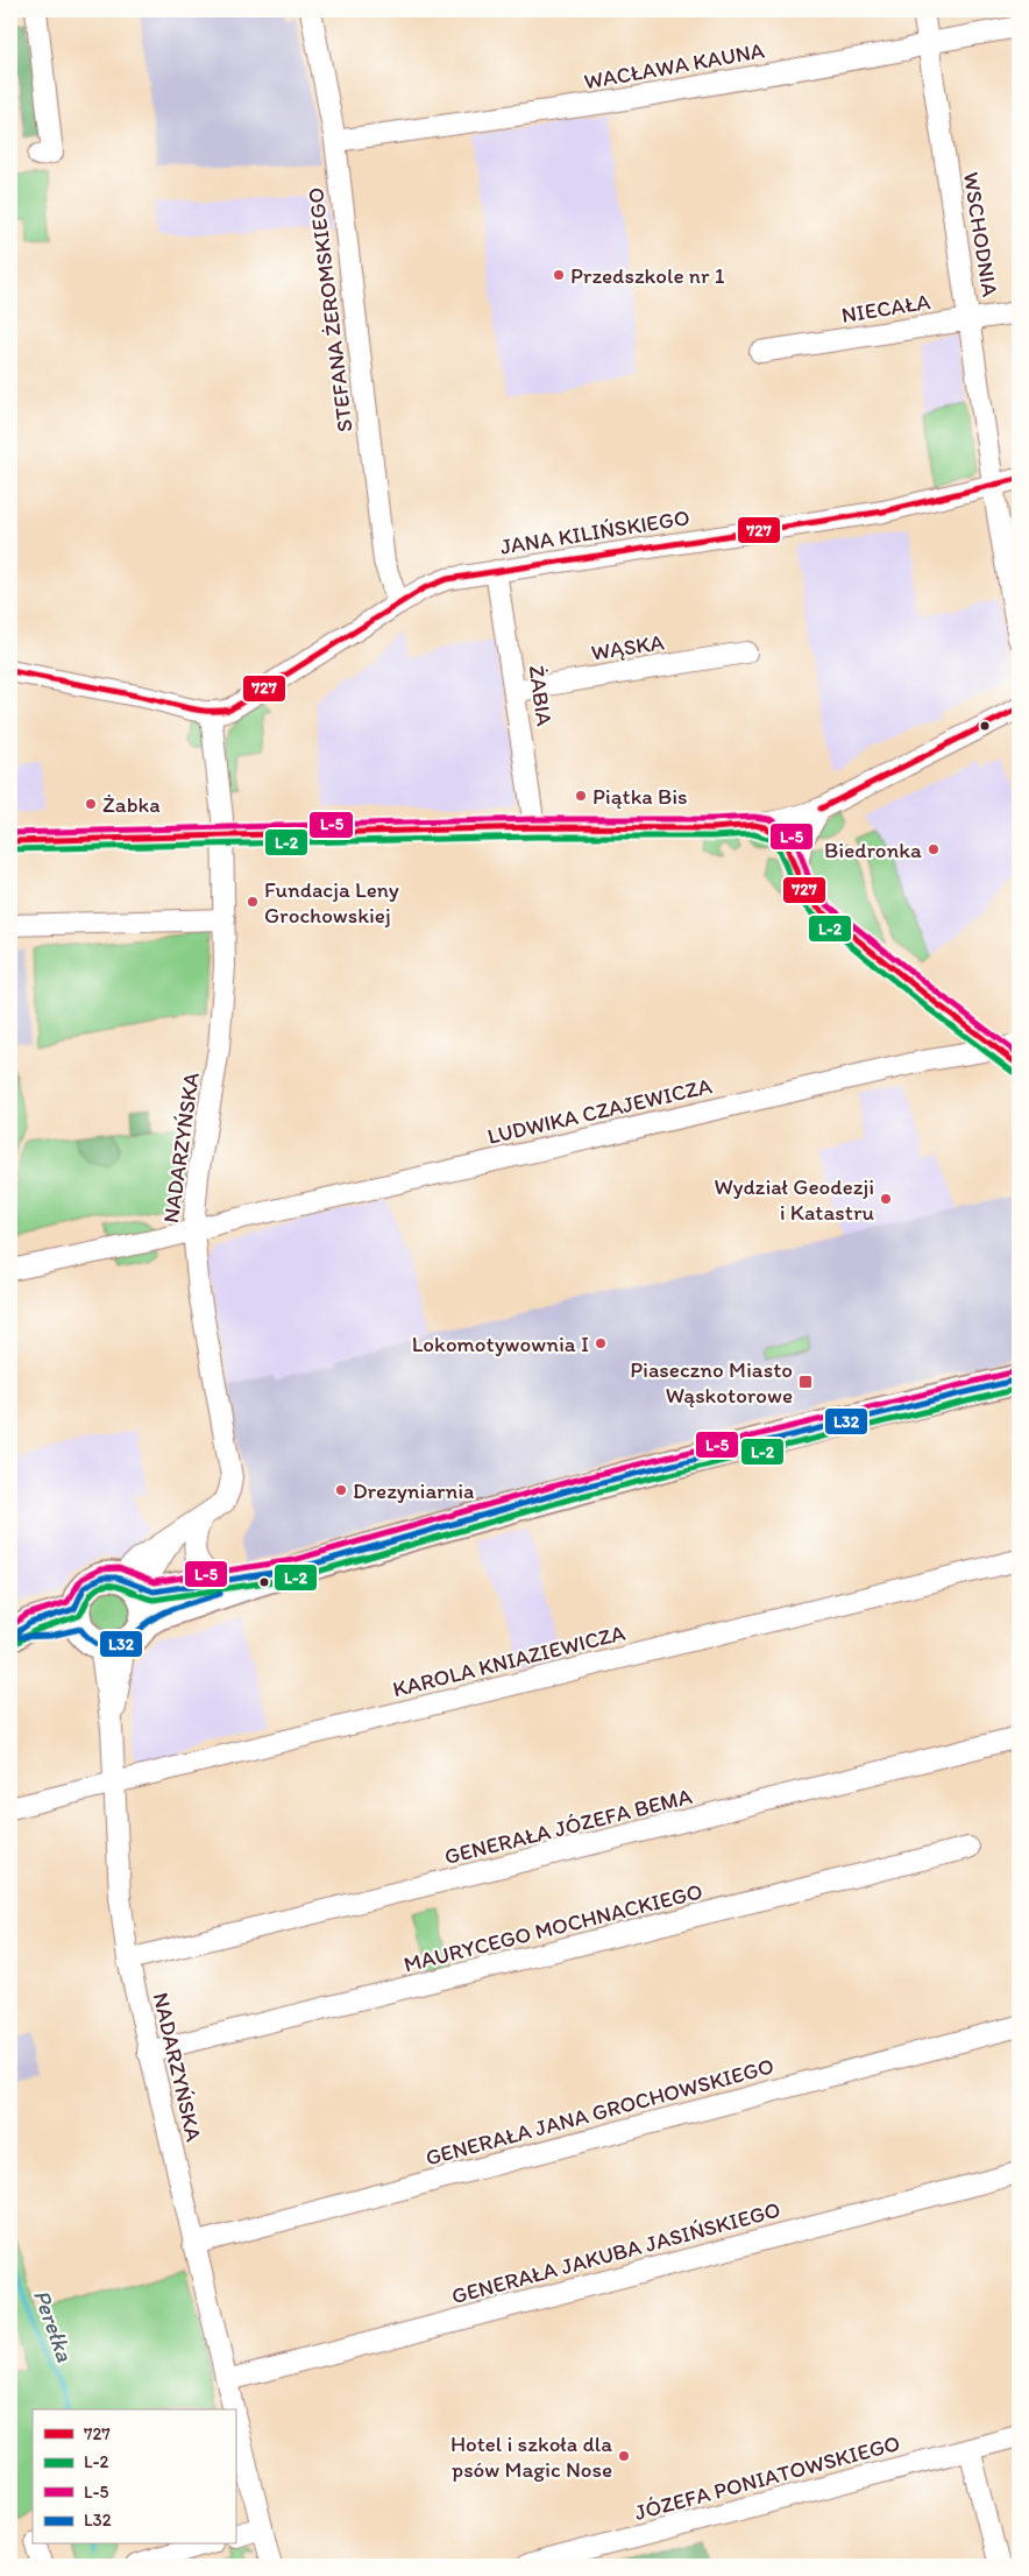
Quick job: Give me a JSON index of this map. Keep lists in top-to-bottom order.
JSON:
{
  "streets": {
    "street": [
      "WACŁAWA KAUNA",
      "WSCHODNIA",
      "NIECAŁA",
      "STEFANA ŻEROMSKIEGO",
      "JANA KILIŃSKIEGO",
      "WĄSKA",
      "ŻABIA",
      "LUDWIKA CZAJEWICZA",
      "NADARZYŃSKA",
      "KAROLA KNIAZIEWICZA",
      "GENERAŁA JÓZEFA BEMA",
      "MAURYCEGO MOCHNACKIEGO",
      "GENERAŁA JANA GROCHOWSKIEGO",
      "GENERAŁA JAKUBA JASIŃSKIEGO",
      "JÓZEFA PONIATOWSKIEGO"
    ]
  },
  "crossings": [
    ["WACŁAWA KAUNA", "WSCHODNIA"],
    ["WACŁAWA KAUNA", "STEFANA ŻEROMSKIEGO"],
    ["WSCHODNIA", "NIECAŁA"],
    ["WSCHODNIA", "JANA KILIŃSKIEGO"],
    ["STEFANA ŻEROMSKIEGO", "JANA KILIŃSKIEGO"],
    ["JANA KILIŃSKIEGO", "ŻABIA"],
    ["JANA KILIŃSKIEGO", "NADARZYŃSKA"],
    ["WĄSKA", "ŻABIA"],
    ["LUDWIKA CZAJEWICZA", "NADARZYŃSKA"],
    ["NADARZYŃSKA", "KAROLA KNIAZIEWICZA"],
    ["NADARZYŃSKA", "GENERAŁA JÓZEFA BEMA"],
    ["NADARZYŃSKA", "MAURYCEGO MOCHNACKIEGO"],
    ["NADARZYŃSKA", "GENERAŁA JANA GROCHOWSKIEGO"],
    ["NADARZYŃSKA", "GENERAŁA JAKUBA JASIŃSKIEGO"]
  ],
  "water": ["Perełka"],
  "places": {
    "other": [
      "Przedszkole nr 1",
      "Piątka Bis",
      "Żabka",
      "Biedronka",
      "Fundacja Leny Grochowskiej",
      "Wydział Geodezji i Katastru",
      "Lokomotywownia I",
      "Drezyniarnia",
      "Hotel i szkoła dla psów Magic Nose"
    ],
    "transit": ["Piaseczno Miasto Wąskotorowe"]
  },
  "lines": [
    "transit line 727",
    "transit line L-5",
    "transit line L-2",
    "transit line L32"
  ],
  "legend": [
    "727",
    "L-2",
    "L-5",
    "L32"
  ]
}
